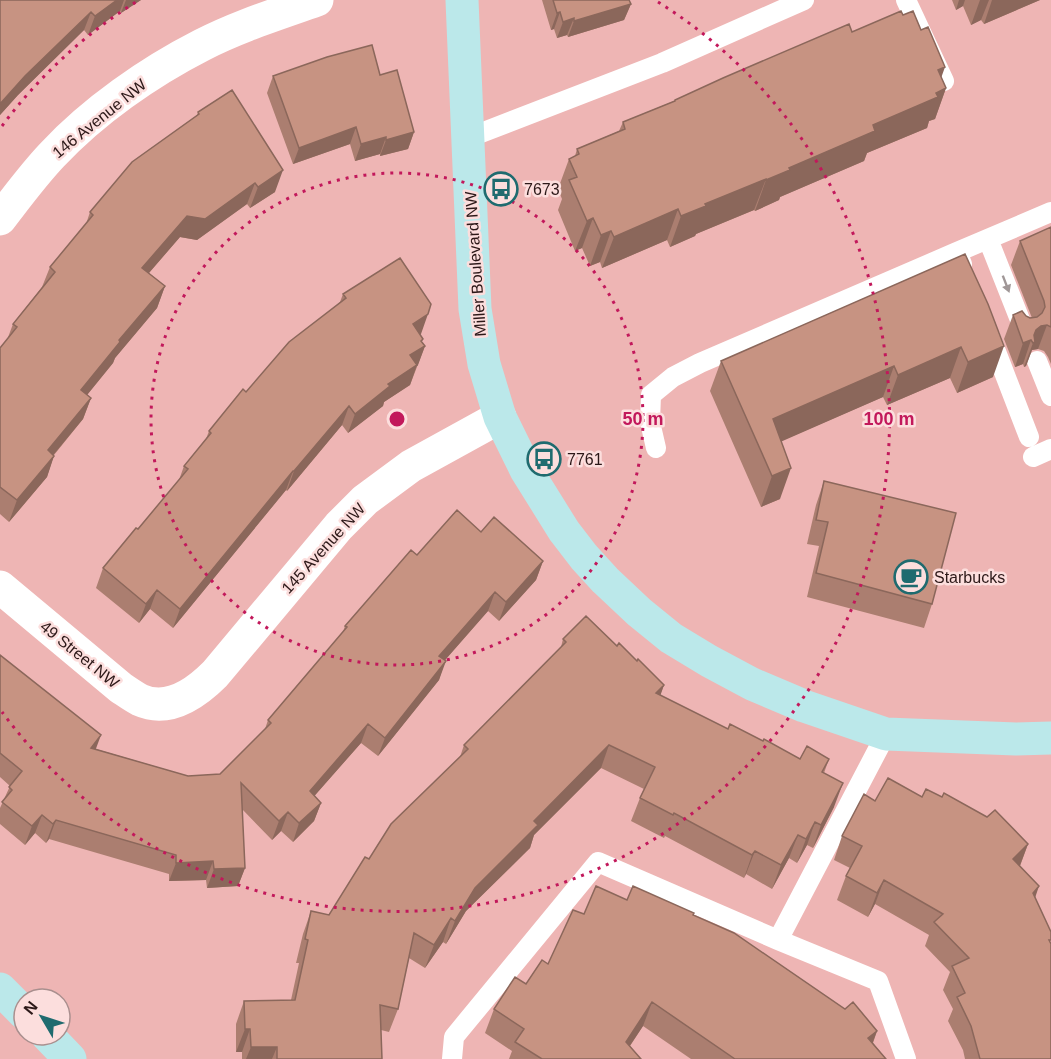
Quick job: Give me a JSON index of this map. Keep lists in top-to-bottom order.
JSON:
{
  "streets": {
    "street": [
      "146 Avenue NW",
      "Miller Boulevard NW",
      "145 Avenue NW",
      "49 Street NW"
    ]
  },
  "crossings": [
    ["Miller Boulevard NW", "145 Avenue NW"],
    ["145 Avenue NW", "49 Street NW"]
  ],
  "places": {
    "bus stop": ["7673", "7761"],
    "cafe": ["Starbucks"]
  },
  "north": "top left",
  "rings": ["50 m", "100 m"]
}
